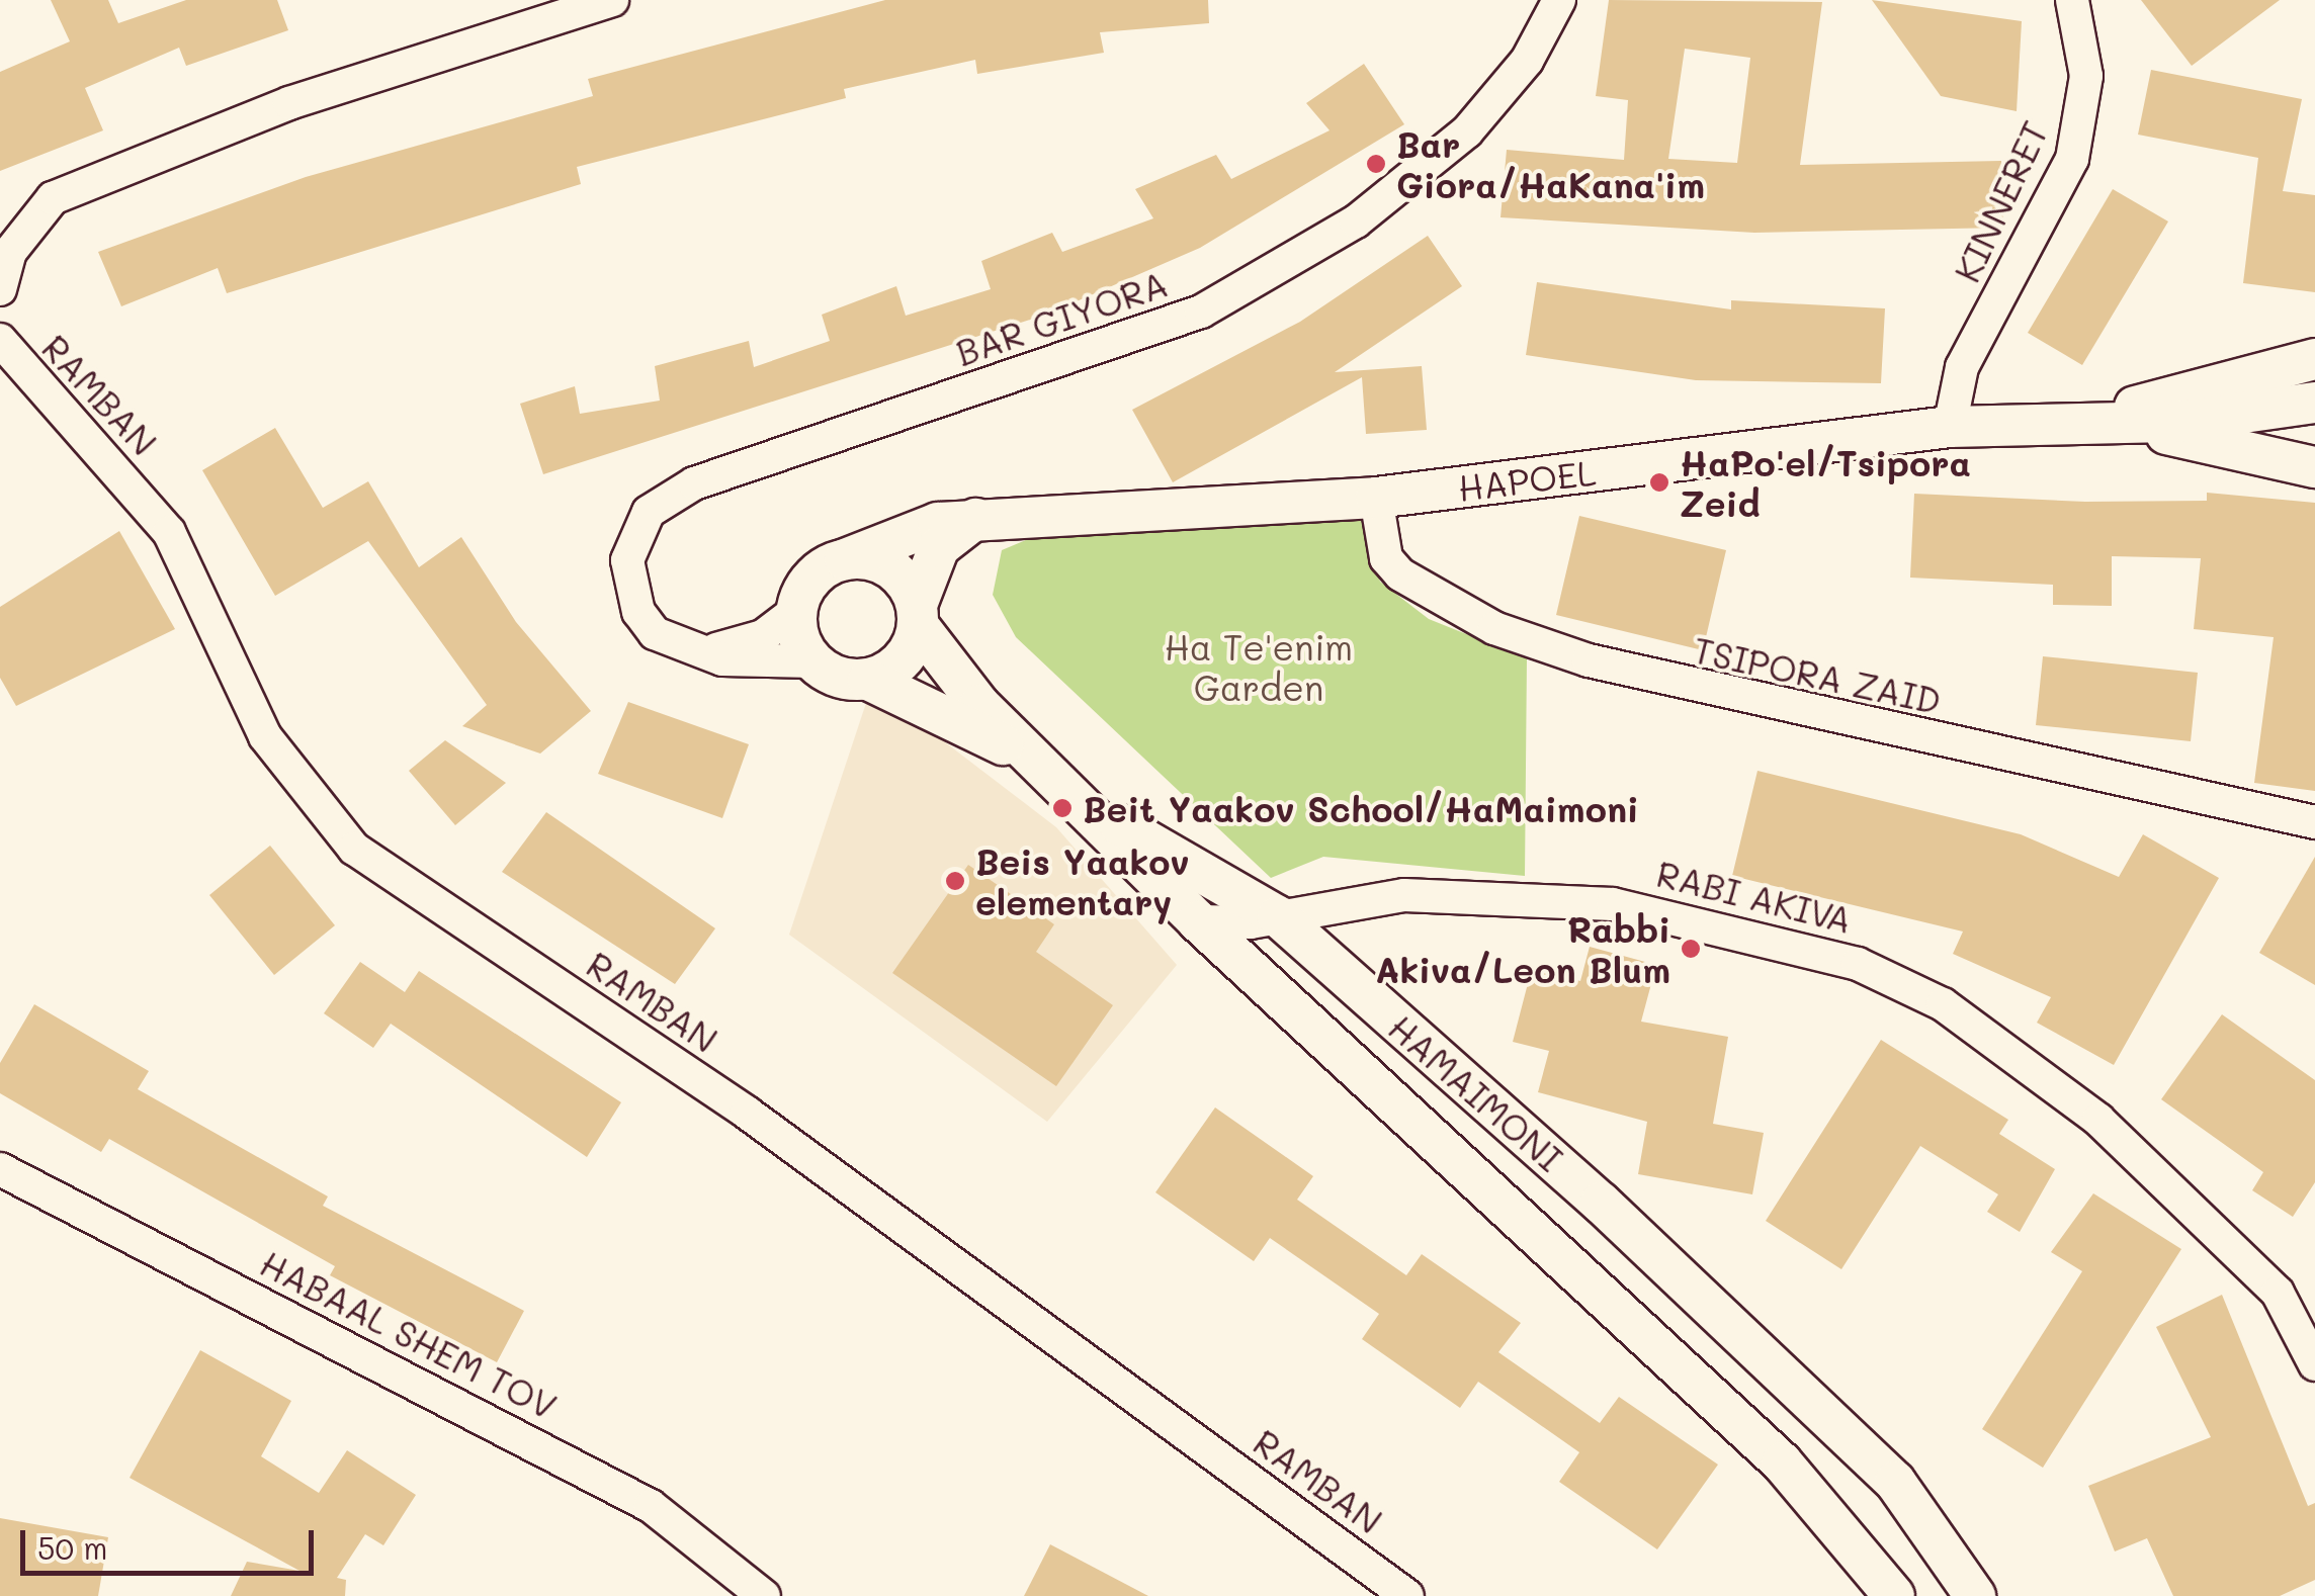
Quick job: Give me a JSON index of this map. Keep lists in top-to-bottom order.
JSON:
{
  "streets": {
    "street": [
      "KINNERET",
      "BAR GIYORA",
      "RAMBAN",
      "HAPOEL",
      "TSIPORA ZAID",
      "RABI AKIVA",
      "HAMAIMONI",
      "HABAAL SHEM TOV"
    ]
  },
  "crossings": [
    ["KINNERET", "HAPOEL"],
    ["HAPOEL", "TSIPORA ZAID"],
    ["HAPOEL", "HAMAIMONI"],
    ["RABI AKIVA", "HAMAIMONI"]
  ],
  "parks": ["Ha Te'enim Garden"],
  "places": [
    "Bar Giora/HaKana'im",
    "HaPo'el/Tsipora Zeid",
    "Beit Yaakov School/HaMaimoni",
    "Beis Yaakov elementary",
    "Rabbi Akiva/Leon Blum"
  ],
  "scale_bar": "50 m"
}
